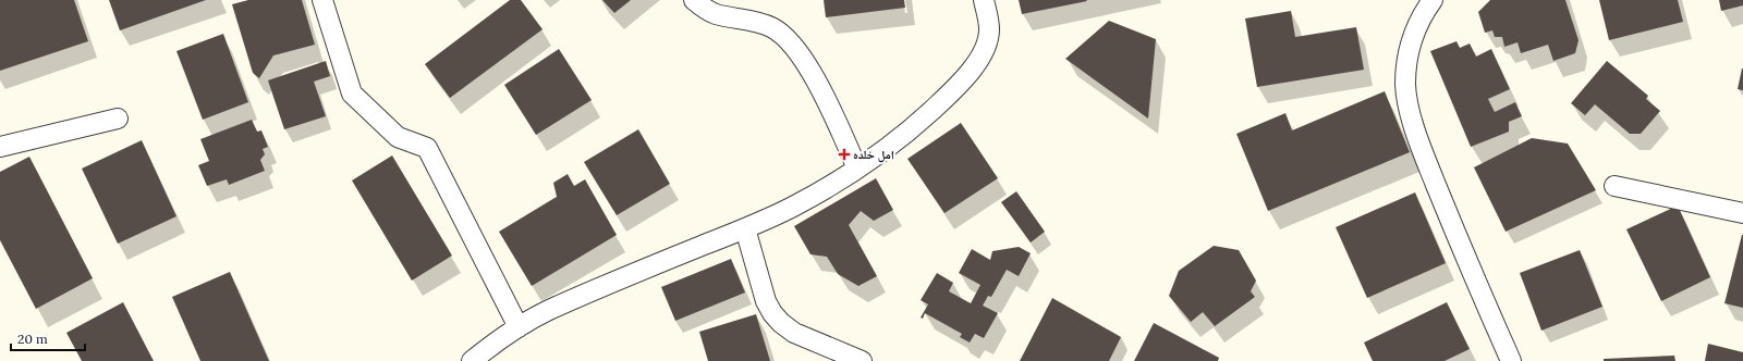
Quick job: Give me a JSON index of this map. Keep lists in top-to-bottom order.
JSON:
{
  "places": {
    "health": ["امل خلده"]
  },
  "scale_bar": "20 m"
}
